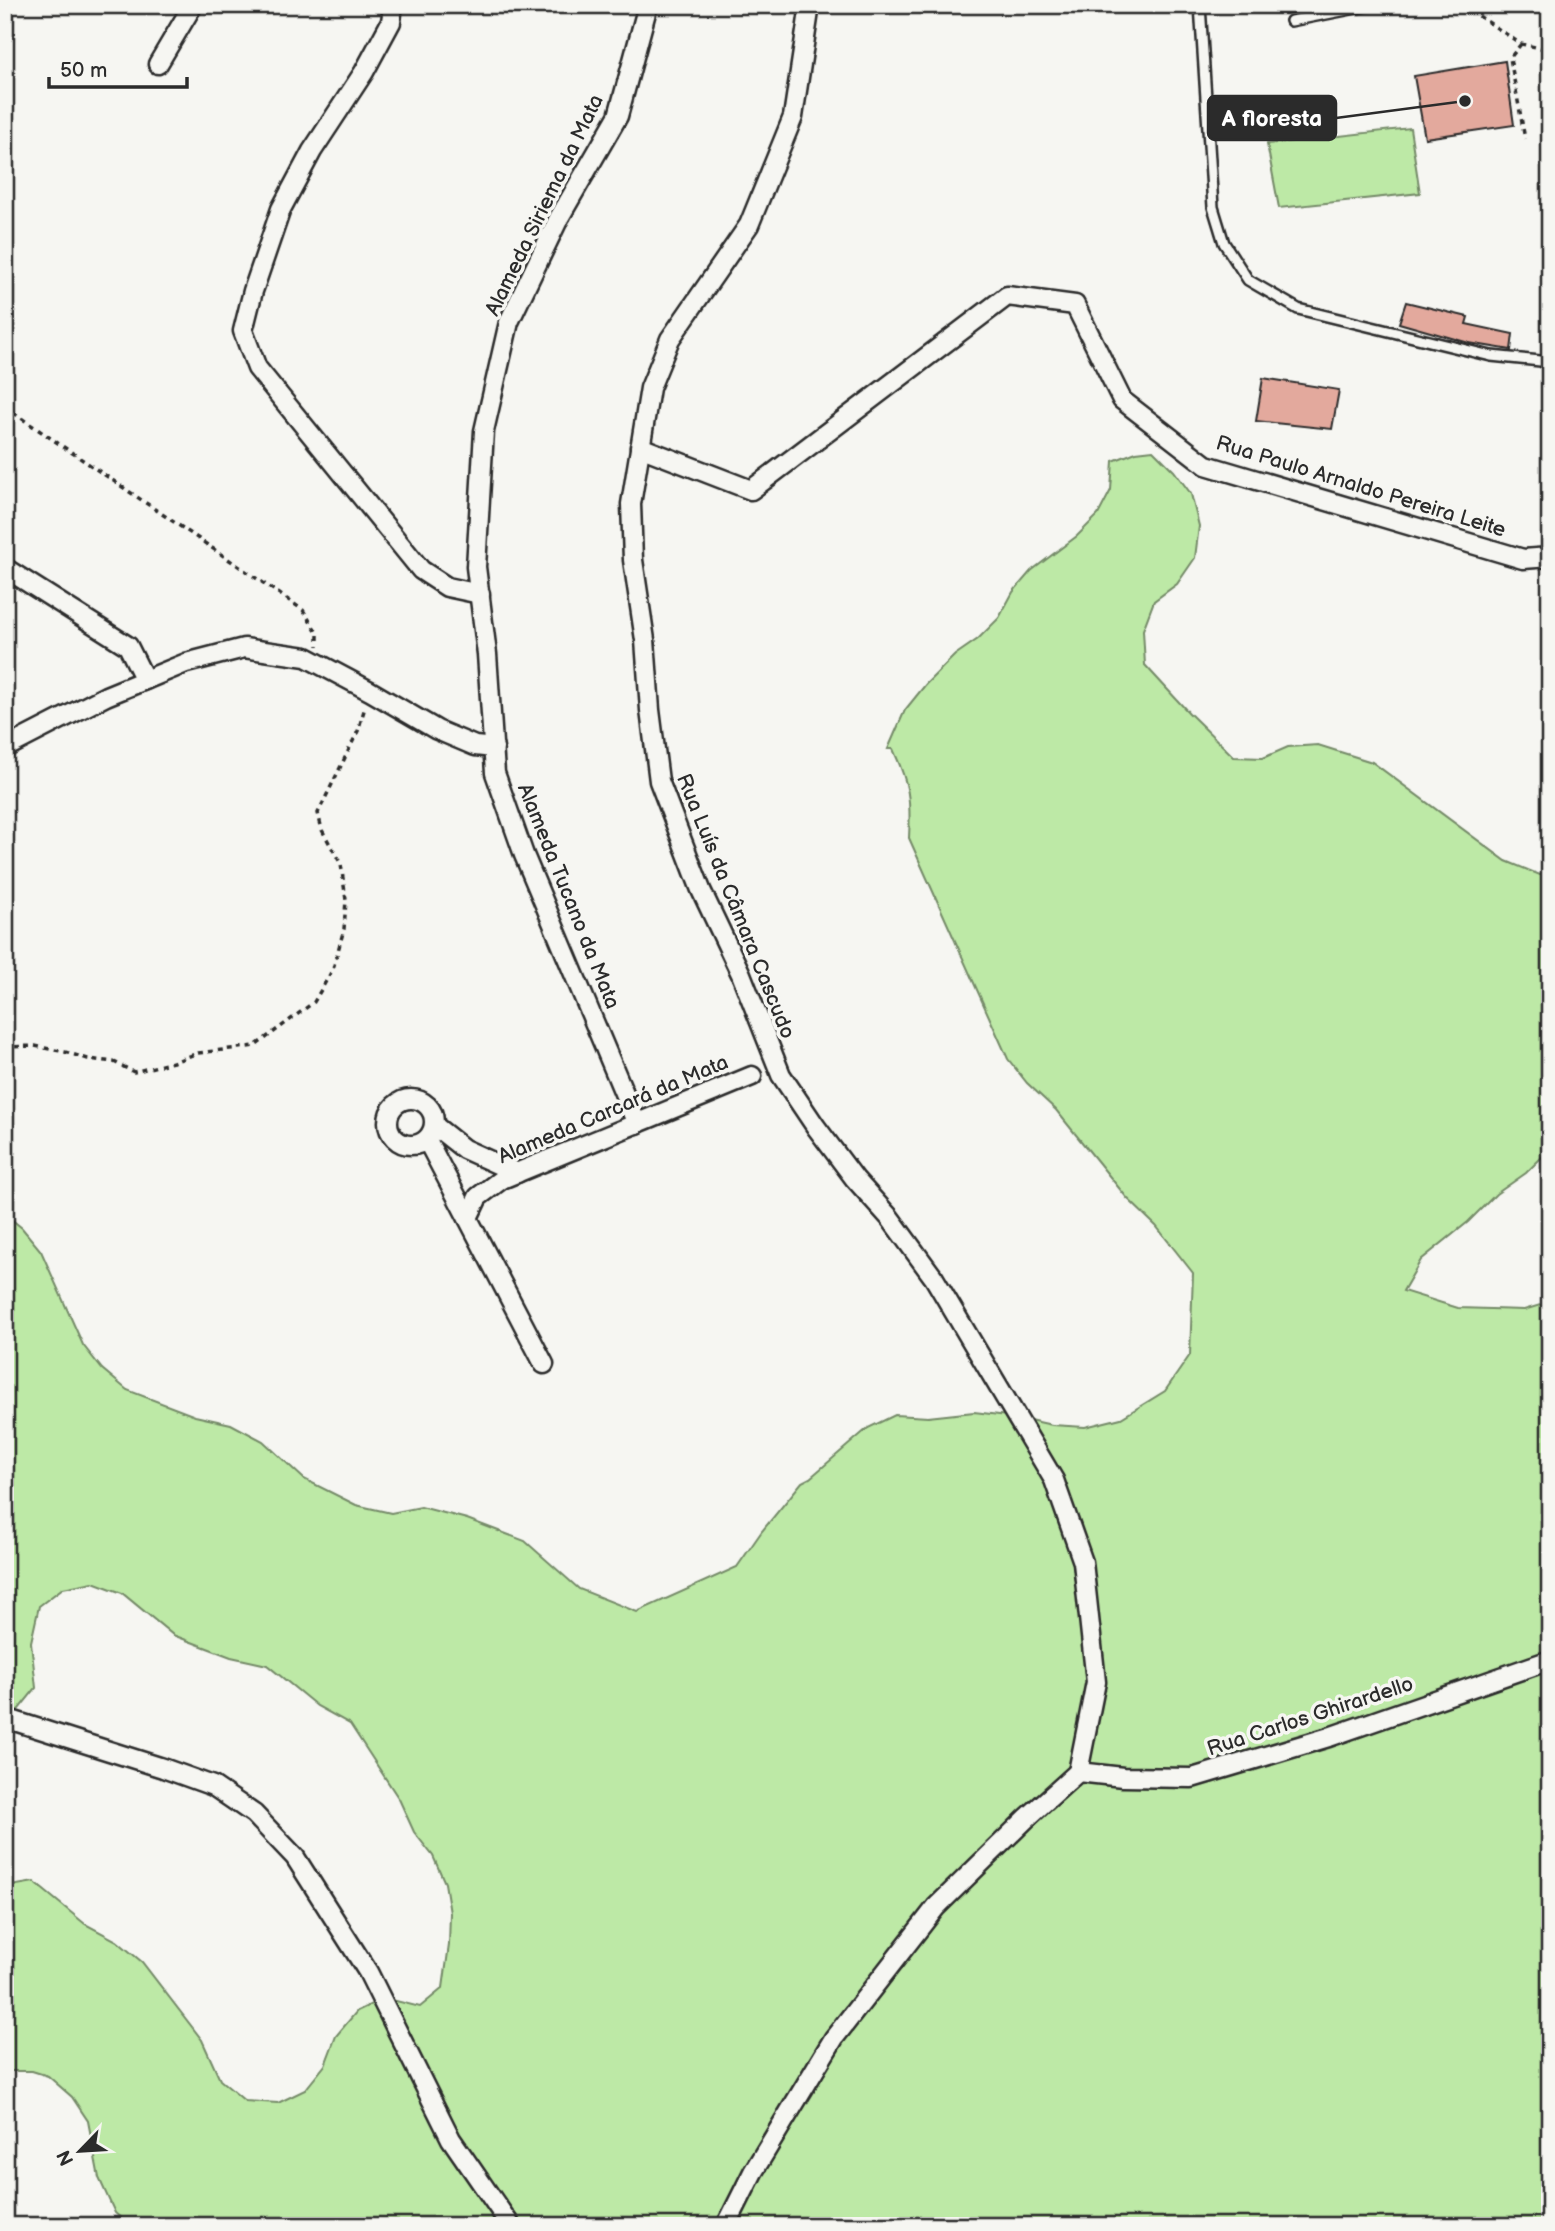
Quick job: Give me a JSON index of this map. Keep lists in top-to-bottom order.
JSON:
{
  "streets": {
    "street": [
      "Alameda Siriema da Mata",
      "Rua Paulo Arnaldo Pereira Leite",
      "Alameda Tucano da Mata",
      "Rua Luís da Câmara Cascudo",
      "Alameda Carcará da Mata",
      "Rua Carlos Ghirardello"
    ]
  },
  "crossings": [
    ["Alameda Siriema da Mata", "Alameda Tucano da Mata"],
    ["Rua Paulo Arnaldo Pereira Leite", "Rua Luís da Câmara Cascudo"],
    ["Alameda Tucano da Mata", "Alameda Carcará da Mata"],
    ["Rua Luís da Câmara Cascudo", "Rua Carlos Ghirardello"]
  ],
  "places": ["A floresta"],
  "scale_bar": "50 m",
  "north": "bottom left"
}
